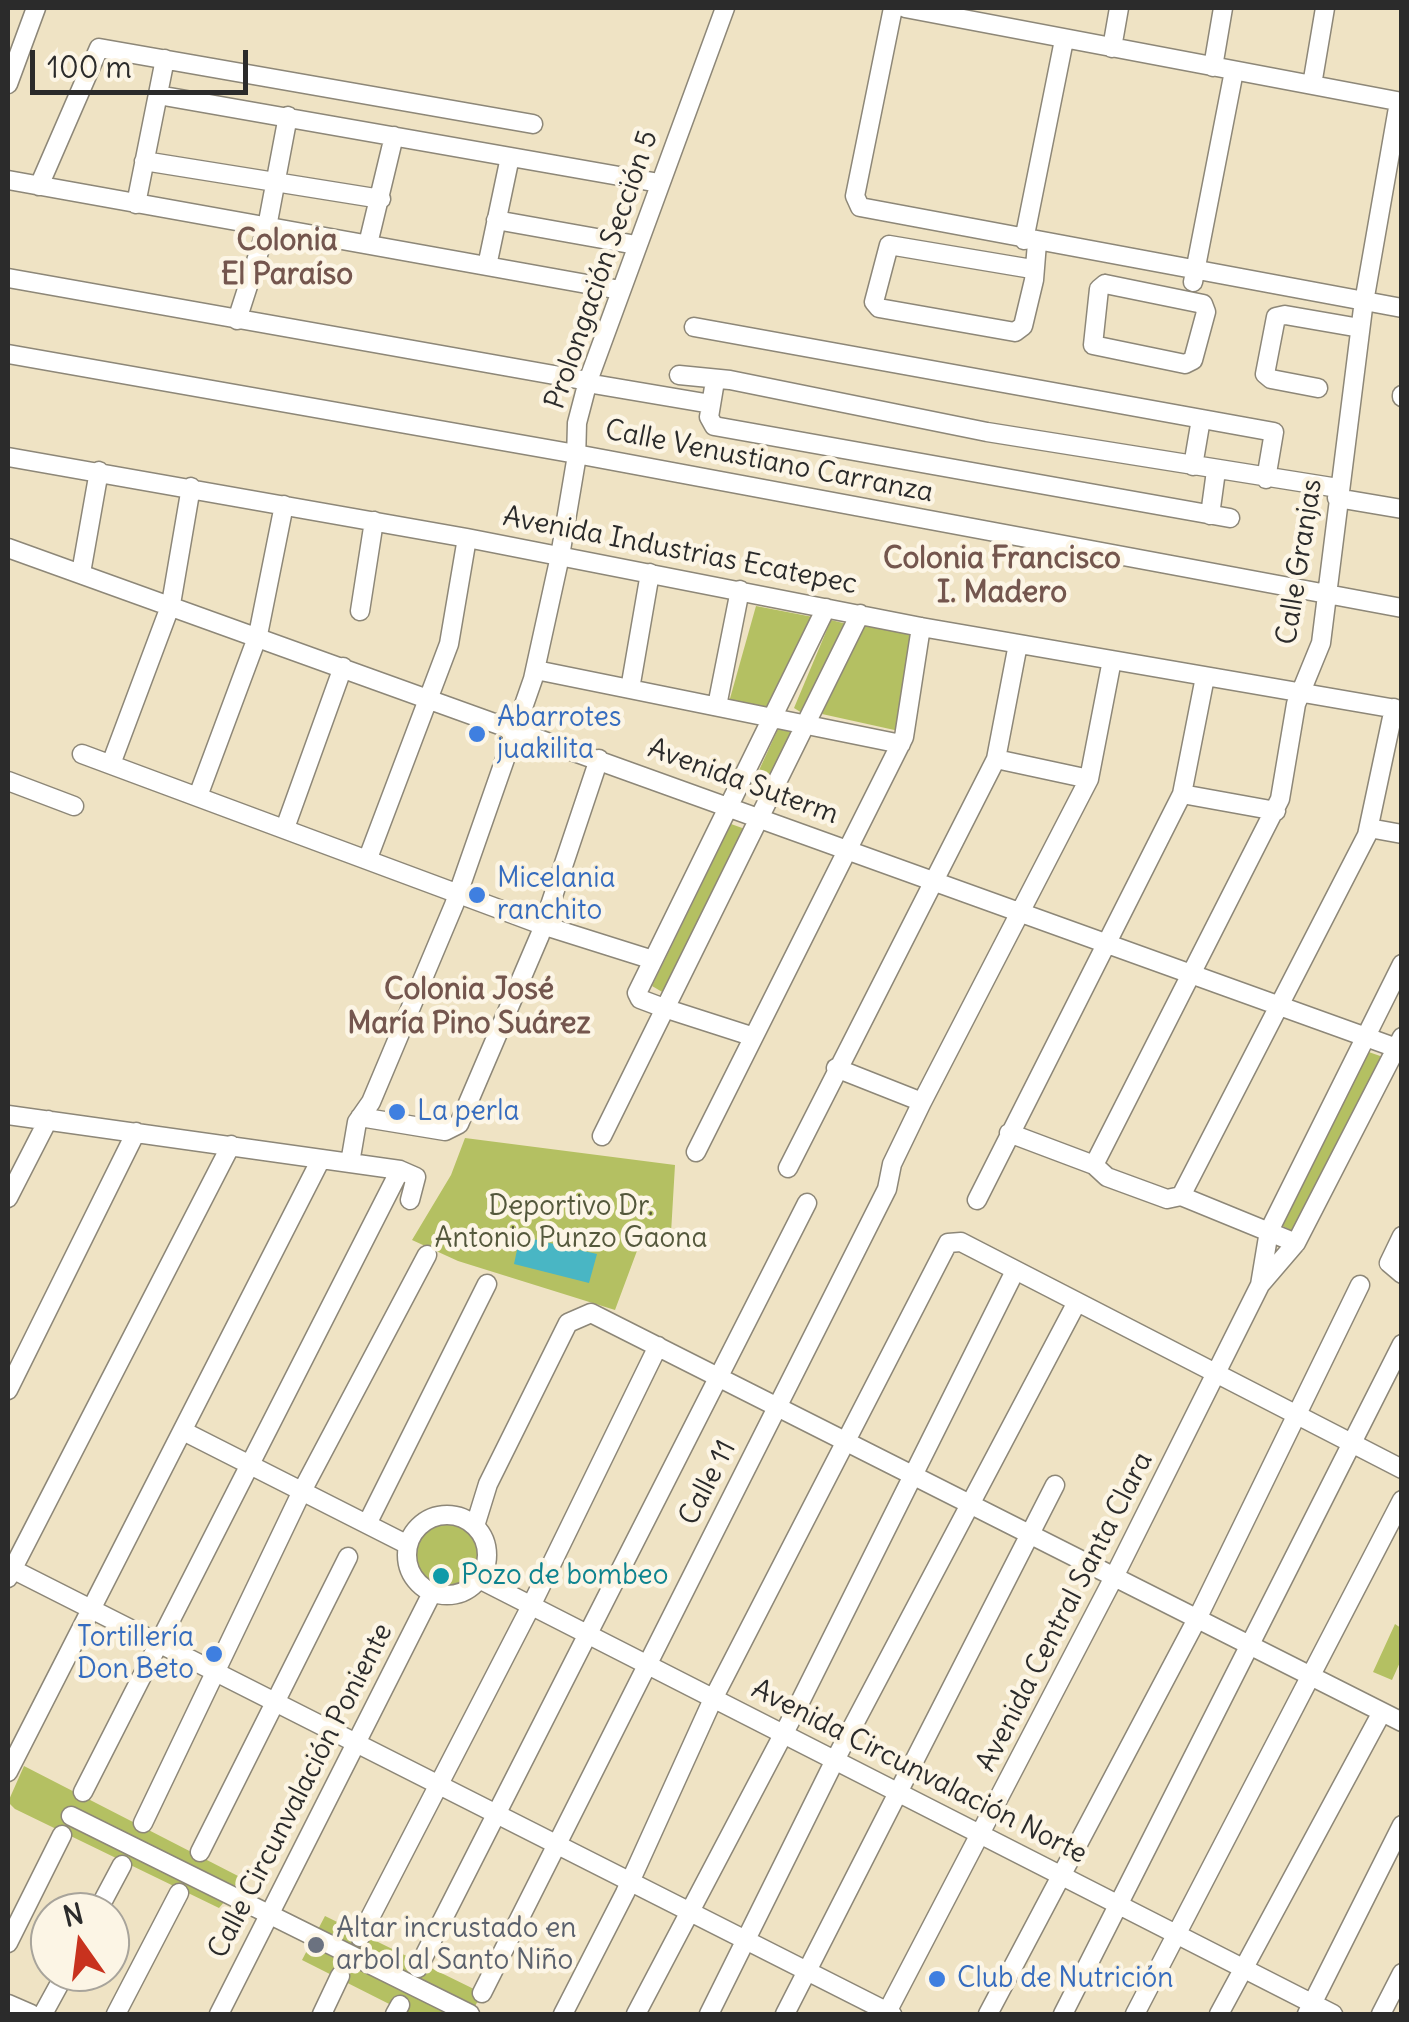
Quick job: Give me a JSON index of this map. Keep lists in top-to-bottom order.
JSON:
{
  "streets": {
    "street": [
      "Prolongación Sección 5",
      "Calle Venustiano Carranza",
      "Avenida Industrias Ecatepec",
      "Calle Granjas",
      "Avenida Suterm",
      "Calle 11",
      "Avenida Central Santa Clara",
      "Avenida Circunvalación Norte",
      "Calle Circunvalación Poniente"
    ]
  },
  "crossings": [
    ["Prolongación Sección 5", "Calle Venustiano Carranza"],
    ["Prolongación Sección 5", "Avenida Industrias Ecatepec"],
    ["Prolongación Sección 5", "Avenida Suterm"],
    ["Calle Venustiano Carranza", "Calle Granjas"],
    ["Avenida Industrias Ecatepec", "Calle Granjas"],
    ["Avenida Industrias Ecatepec", "Calle 11"],
    ["Calle Granjas", "Avenida Suterm"],
    ["Avenida Suterm", "Calle 11"],
    ["Avenida Suterm", "Avenida Central Santa Clara"],
    ["Calle 11", "Avenida Circunvalación Norte"],
    ["Avenida Central Santa Clara", "Avenida Circunvalación Norte"],
    ["Avenida Circunvalación Norte", "Calle Circunvalación Poniente"]
  ],
  "districts": ["Colonia El Paraíso", "Colonia Francisco I. Madero", "Colonia José María Pino Suárez"],
  "parks": ["Deportivo Dr. Antonio Punzo Gaona"],
  "places": [
    "Abarrotes juakilita",
    "Micelania ranchito",
    "La perla",
    "Pozo de bombeo",
    "Tortillería Don Beto",
    "Altar incrustado en arbol al Santo Niño",
    "Club de Nutrición"
  ],
  "scale_bar": "100 m",
  "north": "top"
}
